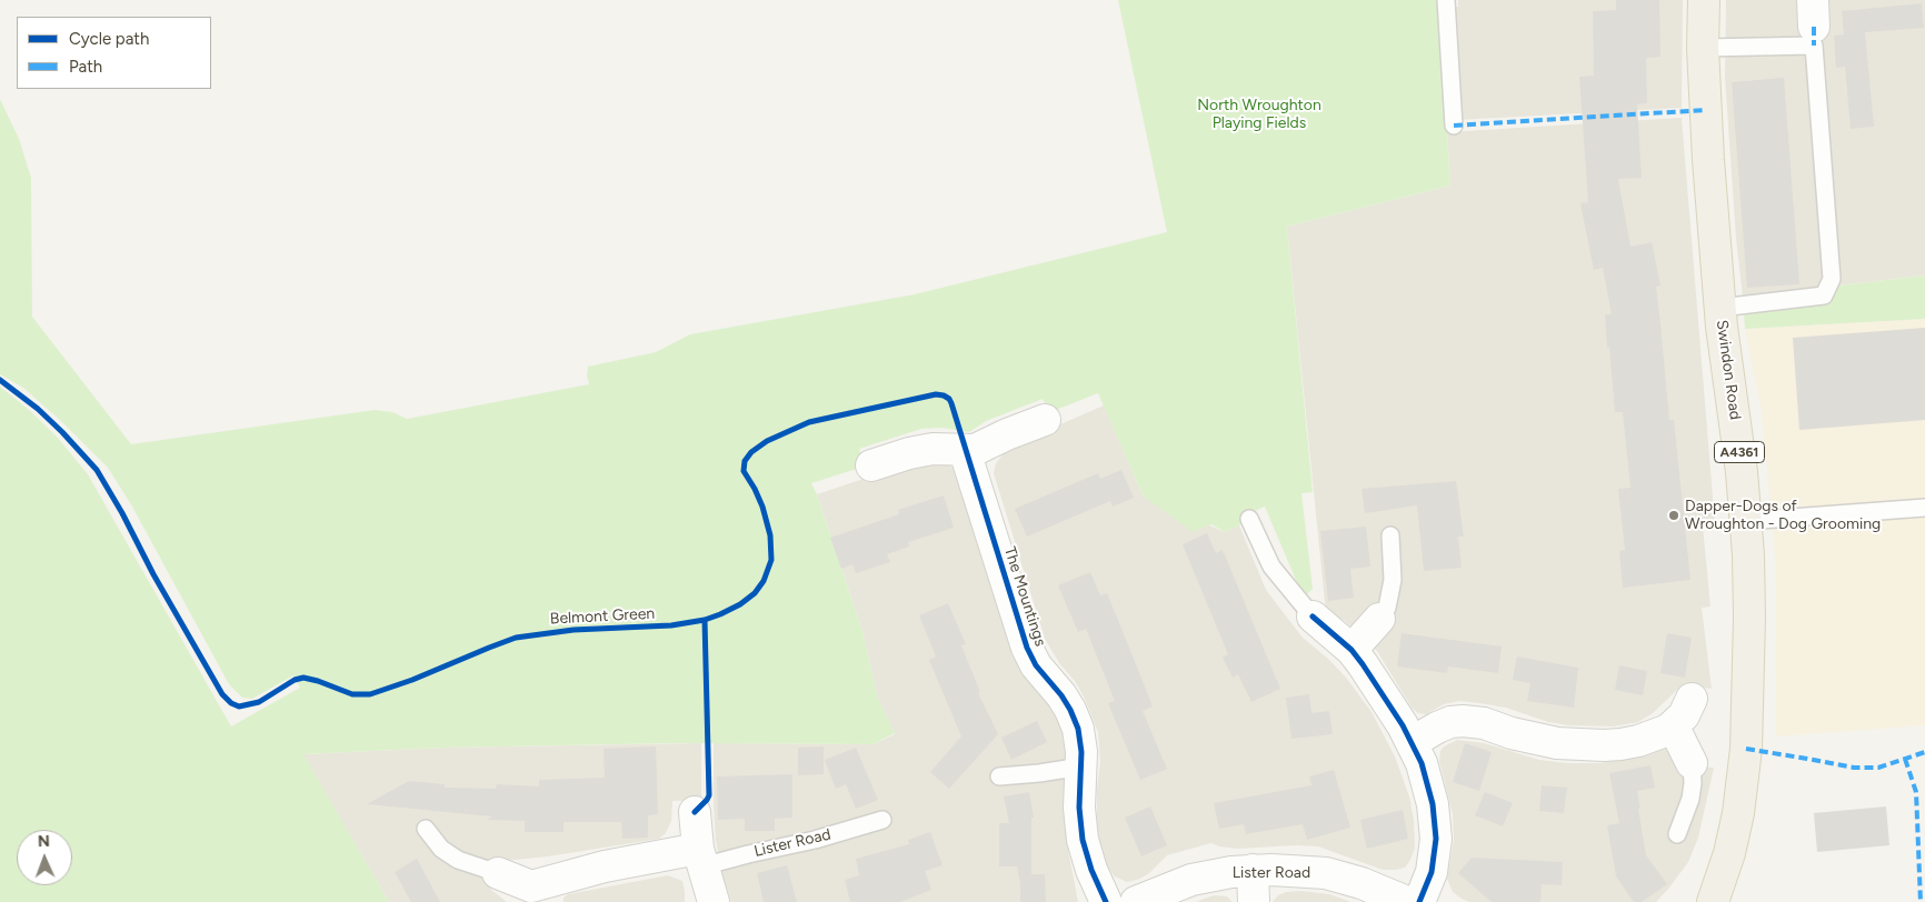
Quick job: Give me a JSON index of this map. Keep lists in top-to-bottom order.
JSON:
{
  "streets": {
    "main road": ["Swindon Road", "A4361"],
    "street": ["The Mountings", "Lister Road"],
    "cycle path": ["Belmont Green"]
  },
  "parks": ["North Wroughton Playing Fields"],
  "places": ["Dapper-Dogs of Wroughton - Dog Grooming"],
  "legend": ["Cycle path", "Path"],
  "north": "top"
}
